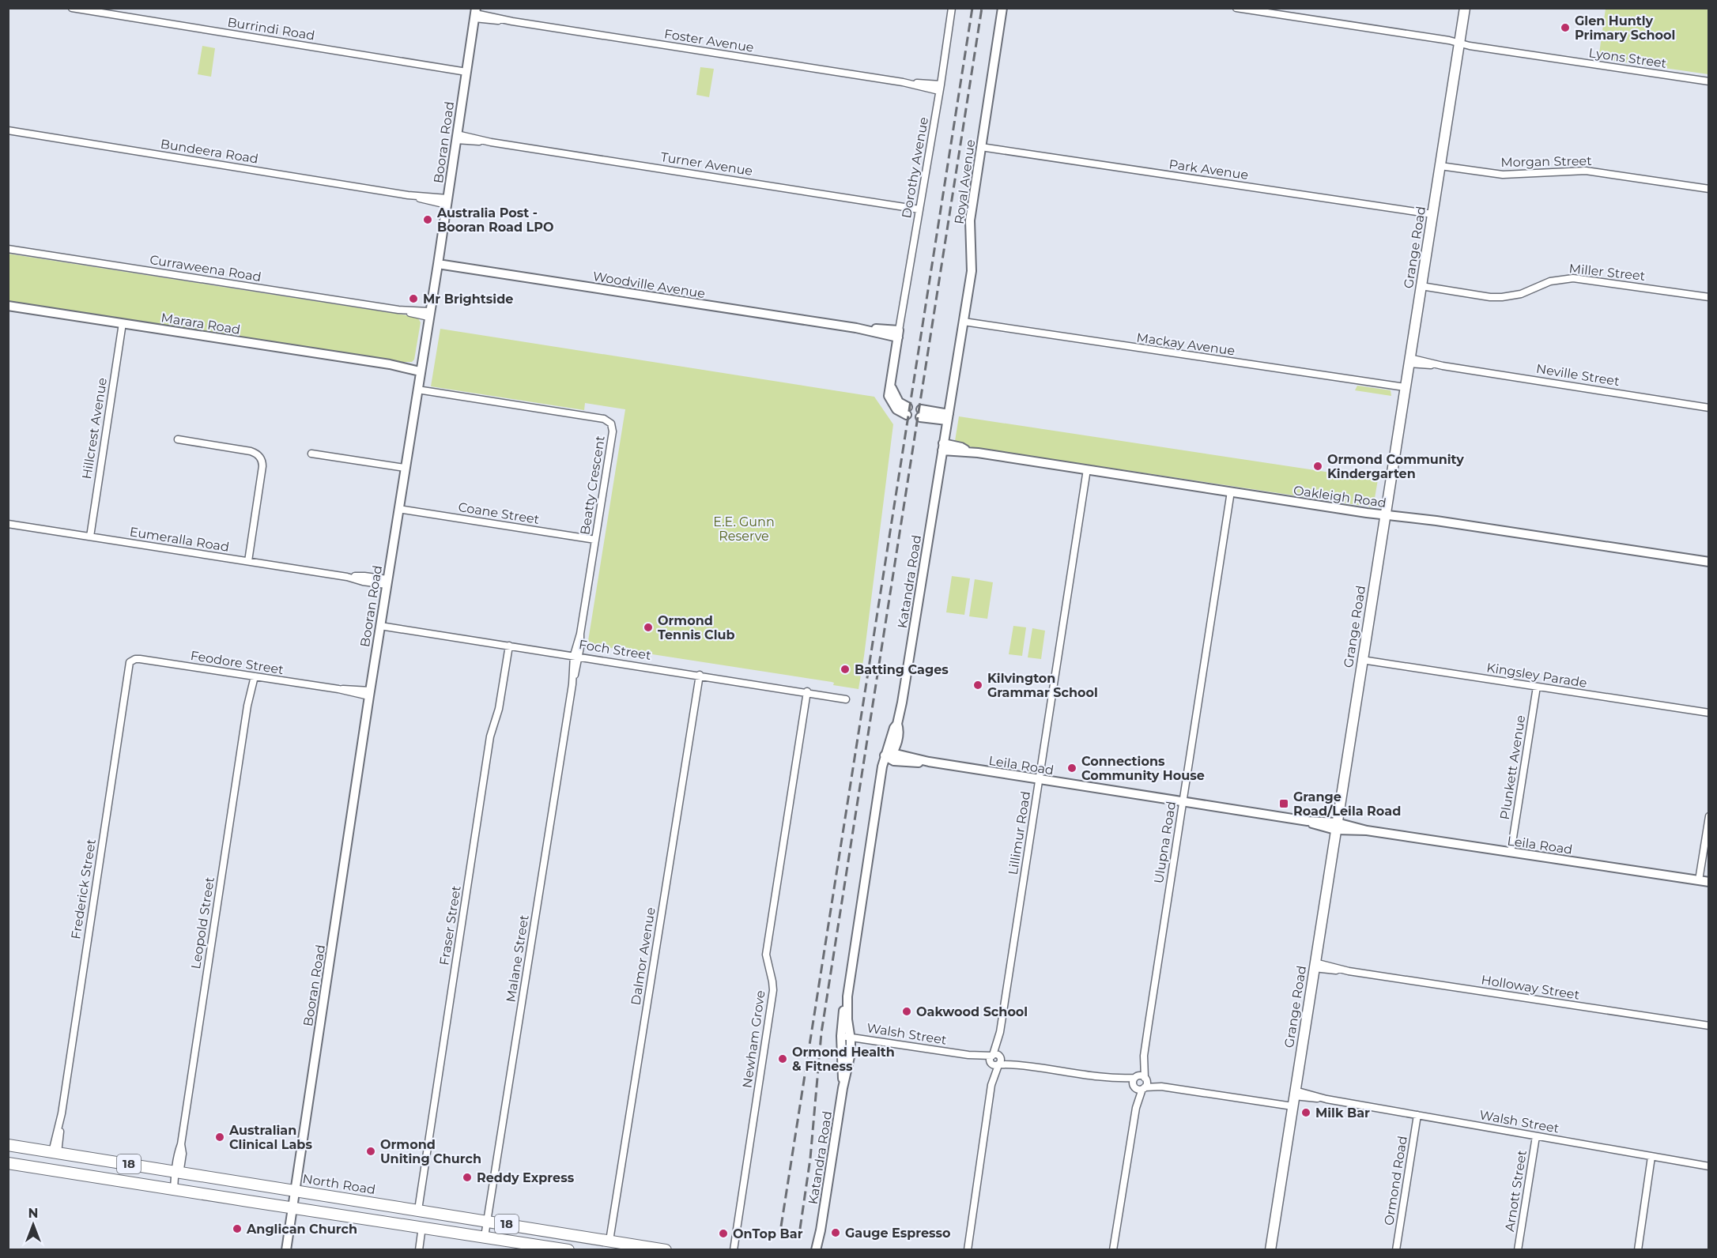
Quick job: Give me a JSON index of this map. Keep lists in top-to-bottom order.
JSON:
{
  "streets": {
    "highway": ["18", "North Road"],
    "main road": ["Grange Road"],
    "street": [
      "Burrindi Road",
      "Foster Avenue",
      "Lyons Street",
      "Booran Road",
      "Bundeera Road",
      "Morgan Street",
      "Turner Avenue",
      "Dorothy Avenue",
      "Park Avenue",
      "Royal Avenue",
      "Curraweena Road",
      "Miller Street",
      "Woodville Avenue",
      "Marara Road",
      "Mackay Avenue",
      "Neville Street",
      "Hillcrest Avenue",
      "Beatty Crescent",
      "Oakleigh Road",
      "Coane Street",
      "Eumeralla Road",
      "Katandra Road",
      "Foch Street",
      "Feodore Street",
      "Kingsley Parade",
      "Leila Road",
      "Plunkett Avenue",
      "Lillimur Road",
      "Ulupna Road",
      "Frederick Street",
      "Leopold Street",
      "Fraser Street",
      "Dalmor Avenue",
      "Malane Street",
      "Holloway Street",
      "Walsh Street",
      "Newham Grove",
      "Ormond Road",
      "Arnott Street"
    ]
  },
  "crossings": [
    ["Burrindi Road", "Booran Road"],
    ["Foster Avenue", "Booran Road"],
    ["Foster Avenue", "Dorothy Avenue"],
    ["Lyons Street", "Grange Road"],
    ["Booran Road", "Bundeera Road"],
    ["Booran Road", "Turner Avenue"],
    ["Booran Road", "Curraweena Road"],
    ["Booran Road", "Woodville Avenue"],
    ["Booran Road", "Marara Road"],
    ["Booran Road", "Beatty Crescent"],
    ["Booran Road", "Coane Street"],
    ["Booran Road", "Eumeralla Road"],
    ["Booran Road", "Foch Street"],
    ["Booran Road", "Feodore Street"],
    ["Booran Road", "18"],
    ["Booran Road", "North Road"],
    ["Morgan Street", "Grange Road"],
    ["Turner Avenue", "Dorothy Avenue"],
    ["Dorothy Avenue", "Woodville Avenue"],
    ["Park Avenue", "Royal Avenue"],
    ["Park Avenue", "Grange Road"],
    ["Royal Avenue", "Mackay Avenue"],
    ["Royal Avenue", "Oakleigh Road"],
    ["Royal Avenue", "Katandra Road"],
    ["Grange Road", "Miller Street"],
    ["Grange Road", "Mackay Avenue"],
    ["Grange Road", "Neville Street"],
    ["Grange Road", "Oakleigh Road"],
    ["Grange Road", "Kingsley Parade"],
    ["Grange Road", "Leila Road"],
    ["Grange Road", "Holloway Street"],
    ["Grange Road", "Walsh Street"],
    ["Marara Road", "Hillcrest Avenue"],
    ["Hillcrest Avenue", "Eumeralla Road"],
    ["Beatty Crescent", "Coane Street"],
    ["Beatty Crescent", "Foch Street"],
    ["Beatty Crescent", "Malane Street"],
    ["Oakleigh Road", "Katandra Road"],
    ["Oakleigh Road", "Lillimur Road"],
    ["Oakleigh Road", "Ulupna Road"],
    ["Katandra Road", "Leila Road"],
    ["Katandra Road", "Walsh Street"],
    ["Foch Street", "Fraser Street"],
    ["Foch Street", "Dalmor Avenue"],
    ["Foch Street", "Malane Street"],
    ["Foch Street", "Newham Grove"],
    ["Feodore Street", "Frederick Street"],
    ["Feodore Street", "Leopold Street"],
    ["Kingsley Parade", "Plunkett Avenue"],
    ["Leila Road", "Plunkett Avenue"],
    ["Leila Road", "Lillimur Road"],
    ["Leila Road", "Ulupna Road"],
    ["Lillimur Road", "Walsh Street"],
    ["Ulupna Road", "Walsh Street"],
    ["Frederick Street", "North Road"],
    ["Leopold Street", "18"],
    ["Leopold Street", "North Road"],
    ["Fraser Street", "North Road"],
    ["Dalmor Avenue", "North Road"],
    ["Malane Street", "18"],
    ["Malane Street", "North Road"],
    ["Walsh Street", "Ormond Road"],
    ["Walsh Street", "Arnott Street"]
  ],
  "parks": ["E.E. Gunn Reserve"],
  "places": {
    "other": [
      "Glen Huntly Primary School",
      "Australia Post - Booran Road LPO",
      "Mr Brightside",
      "Ormond Community Kindergarten",
      "Ormond Tennis Club",
      "Batting Cages",
      "Kilvington Grammar School",
      "Connections Community House",
      "Oakwood School",
      "Ormond Health & Fitness",
      "Milk Bar",
      "Australian Clinical Labs",
      "Ormond Uniting Church",
      "Reddy Express",
      "Anglican Church",
      "Gauge Espresso",
      "OnTop Bar"
    ],
    "transit": ["Grange Road/Leila Road"]
  },
  "north": "top"
}
